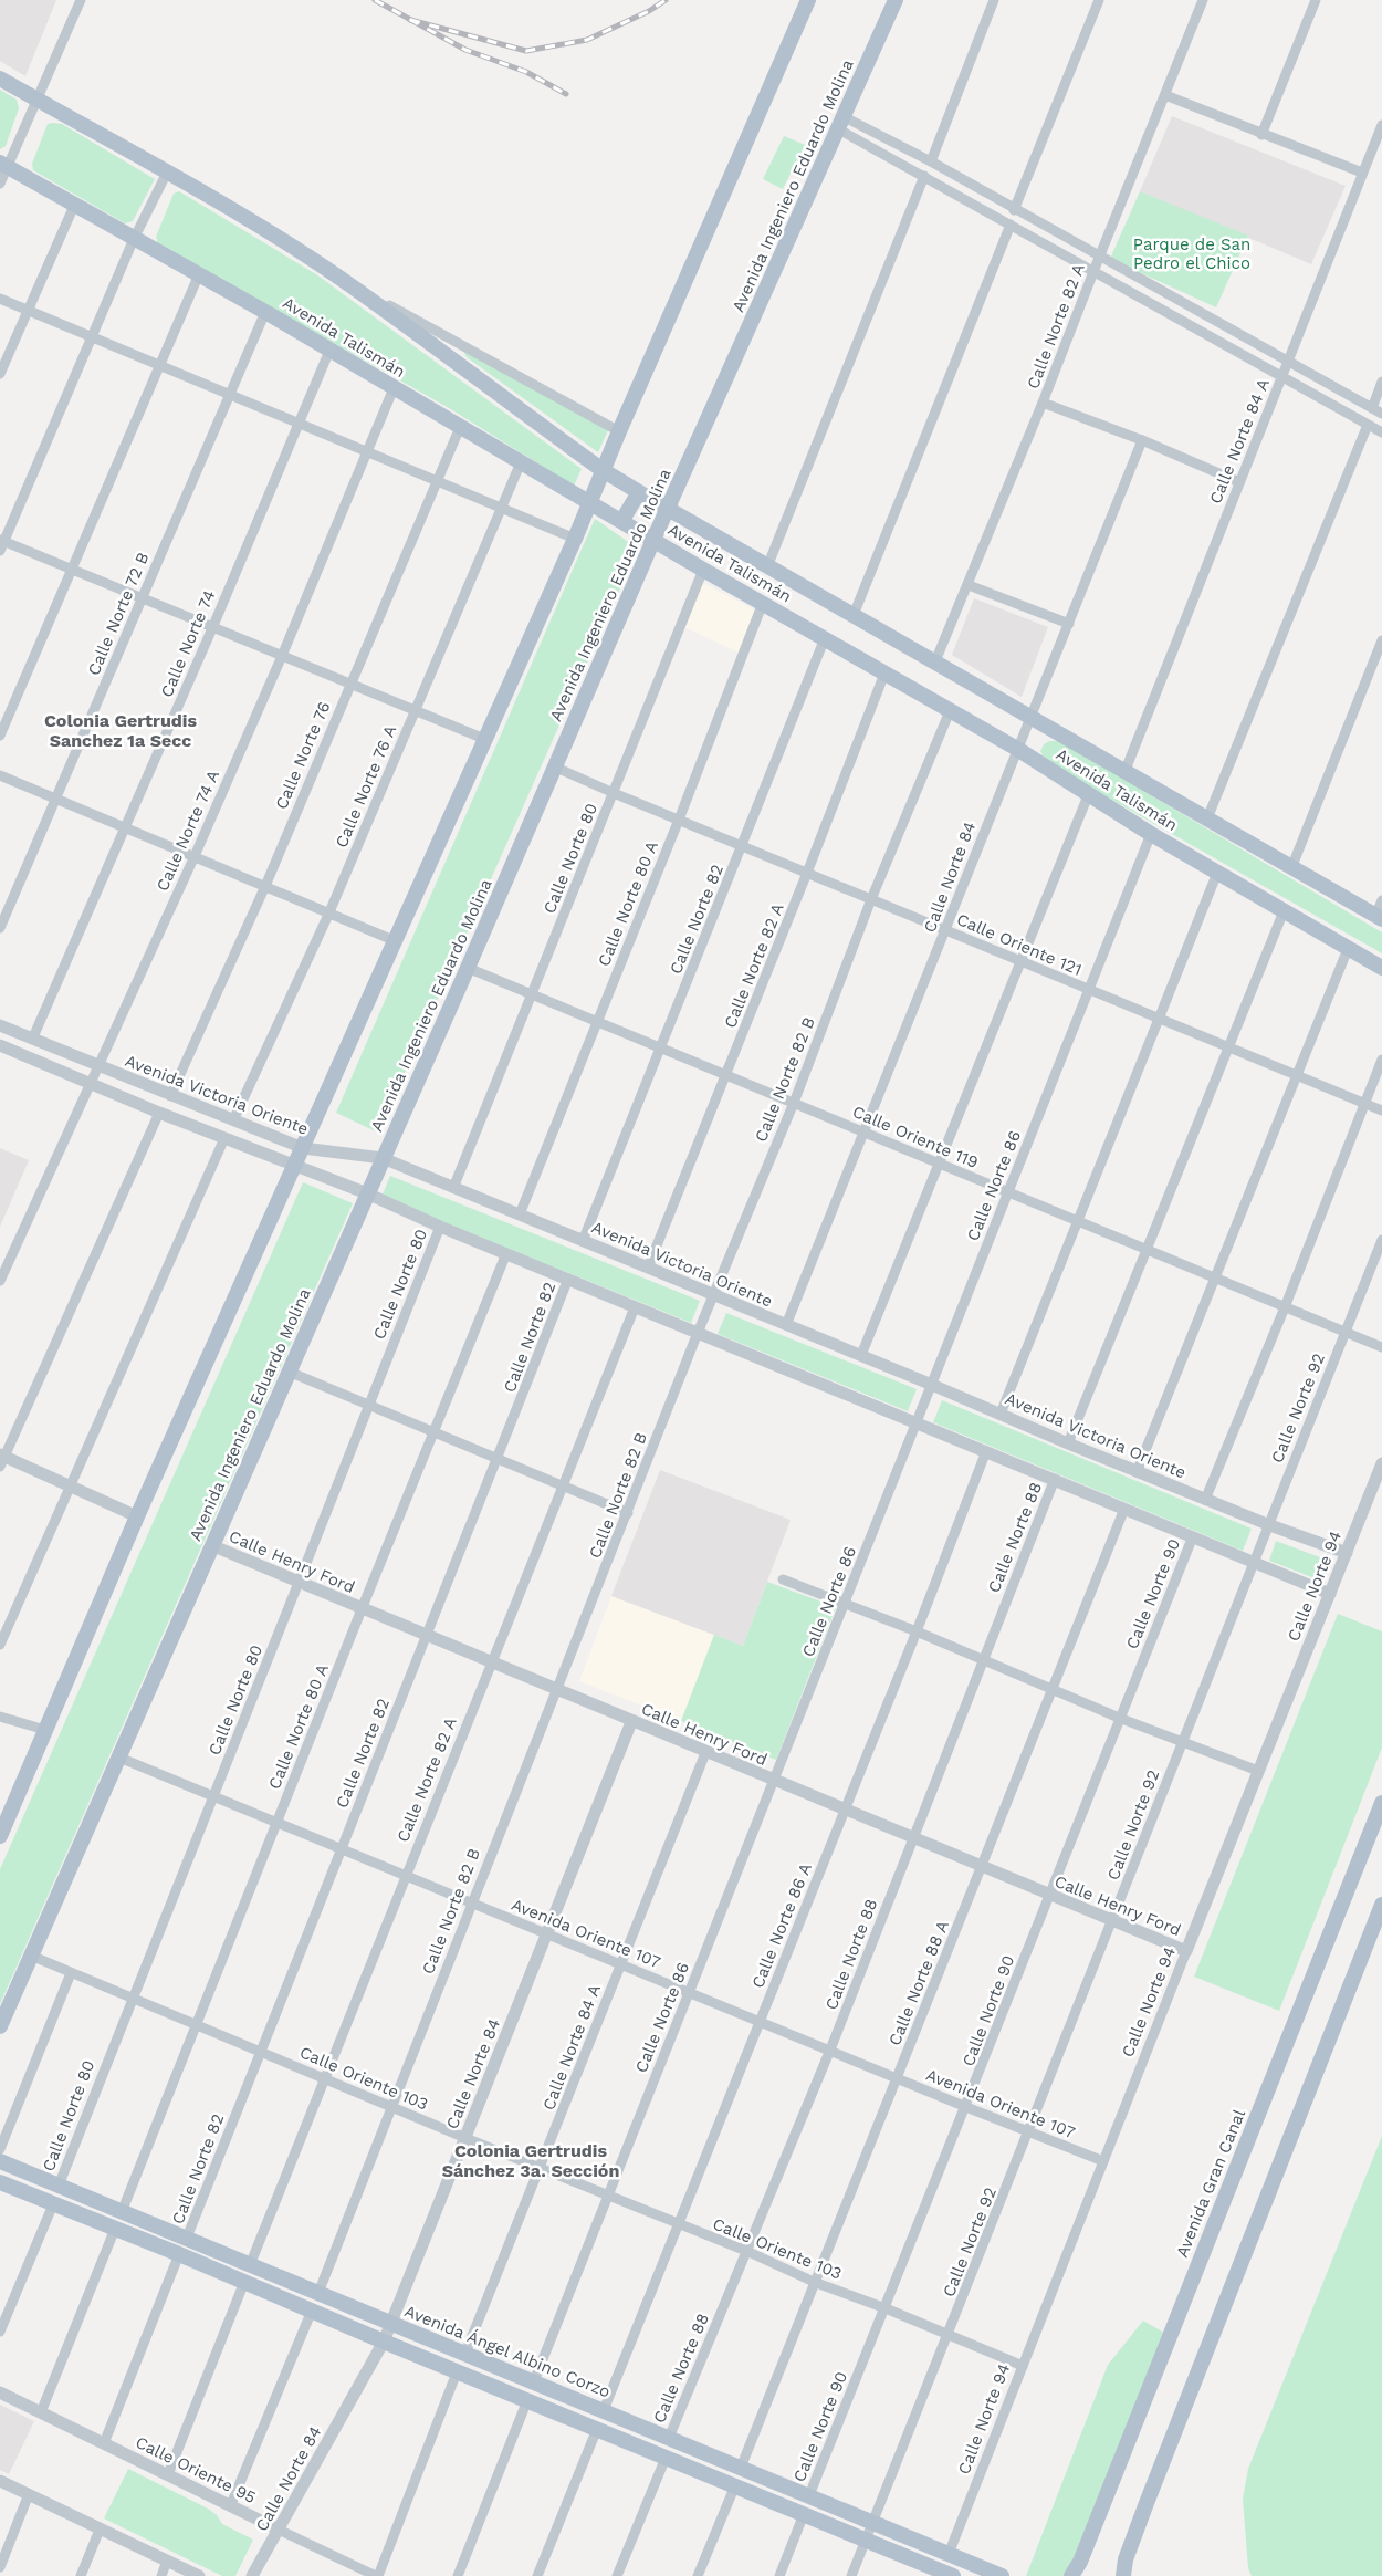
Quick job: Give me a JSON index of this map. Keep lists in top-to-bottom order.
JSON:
{
  "streets": {
    "main road": [
      "Avenida Ingeniero Eduardo Molina",
      "Avenida Talismán",
      "Avenida Gran Canal",
      "Avenida Ángel Albino Corzo"
    ],
    "street": [
      "Calle Norte 82 A",
      "Calle Norte 84 A",
      "Calle Norte 72 B",
      "Calle Norte 74",
      "Calle Norte 76",
      "Calle Norte 76 A",
      "Calle Norte 74 A",
      "Calle Norte 80",
      "Calle Norte 84",
      "Calle Norte 80 A",
      "Calle Norte 82",
      "Calle Oriente 121",
      "Calle Norte 82 B",
      "Avenida Victoria Oriente",
      "Calle Oriente 119",
      "Calle Norte 86",
      "Calle Norte 92",
      "Calle Norte 88",
      "Calle Henry Ford",
      "Calle Norte 94",
      "Calle Norte 90",
      "Calle Norte 86 A",
      "Avenida Oriente 107",
      "Calle Norte 88 A",
      "Calle Oriente 103",
      "Calle Oriente 95"
    ]
  },
  "crossings": [
    ["Avenida Ingeniero Eduardo Molina", "Avenida Talismán"],
    ["Avenida Ingeniero Eduardo Molina", "Calle Oriente 121"],
    ["Avenida Ingeniero Eduardo Molina", "Avenida Victoria Oriente"],
    ["Avenida Ingeniero Eduardo Molina", "Calle Oriente 119"],
    ["Avenida Ingeniero Eduardo Molina", "Calle Henry Ford"],
    ["Avenida Ingeniero Eduardo Molina", "Avenida Oriente 107"],
    ["Avenida Ingeniero Eduardo Molina", "Calle Oriente 103"],
    ["Calle Norte 82 A", "Avenida Talismán"],
    ["Calle Norte 82 A", "Calle Oriente 121"],
    ["Calle Norte 82 A", "Avenida Victoria Oriente"],
    ["Calle Norte 82 A", "Calle Oriente 119"],
    ["Calle Norte 82 A", "Calle Henry Ford"],
    ["Calle Norte 82 A", "Avenida Oriente 107"],
    ["Calle Norte 82 A", "Calle Oriente 103"],
    ["Calle Norte 82 A", "Avenida Ángel Albino Corzo"],
    ["Avenida Talismán", "Calle Norte 84 A"],
    ["Avenida Talismán", "Calle Norte 72 B"],
    ["Avenida Talismán", "Calle Norte 74"],
    ["Avenida Talismán", "Calle Norte 76"],
    ["Avenida Talismán", "Calle Norte 76 A"],
    ["Avenida Talismán", "Calle Norte 74 A"],
    ["Avenida Talismán", "Calle Norte 80"],
    ["Avenida Talismán", "Calle Norte 84"],
    ["Avenida Talismán", "Calle Norte 80 A"],
    ["Avenida Talismán", "Calle Norte 82"],
    ["Avenida Talismán", "Calle Norte 82 B"],
    ["Avenida Talismán", "Calle Norte 86"],
    ["Calle Norte 84 A", "Calle Henry Ford"],
    ["Calle Norte 84 A", "Avenida Oriente 107"],
    ["Calle Norte 84 A", "Calle Oriente 103"],
    ["Calle Norte 84 A", "Avenida Ángel Albino Corzo"],
    ["Calle Norte 74", "Avenida Victoria Oriente"],
    ["Calle Norte 76", "Avenida Victoria Oriente"],
    ["Calle Norte 76 A", "Avenida Victoria Oriente"],
    ["Calle Norte 74 A", "Avenida Victoria Oriente"],
    ["Calle Norte 80", "Calle Oriente 121"],
    ["Calle Norte 80", "Avenida Victoria Oriente"],
    ["Calle Norte 80", "Calle Oriente 119"],
    ["Calle Norte 80", "Calle Henry Ford"],
    ["Calle Norte 80", "Avenida Oriente 107"],
    ["Calle Norte 80", "Calle Oriente 103"],
    ["Calle Norte 80", "Avenida Ángel Albino Corzo"],
    ["Calle Norte 84", "Calle Oriente 121"],
    ["Calle Norte 84", "Avenida Victoria Oriente"],
    ["Calle Norte 84", "Calle Oriente 119"],
    ["Calle Norte 84", "Calle Henry Ford"],
    ["Calle Norte 84", "Avenida Oriente 107"],
    ["Calle Norte 84", "Calle Oriente 103"],
    ["Calle Norte 84", "Avenida Ángel Albino Corzo"],
    ["Calle Norte 84", "Calle Oriente 95"],
    ["Calle Norte 80 A", "Calle Oriente 121"],
    ["Calle Norte 80 A", "Avenida Victoria Oriente"],
    ["Calle Norte 80 A", "Calle Oriente 119"],
    ["Calle Norte 80 A", "Calle Henry Ford"],
    ["Calle Norte 80 A", "Avenida Oriente 107"],
    ["Calle Norte 80 A", "Calle Oriente 103"],
    ["Calle Norte 80 A", "Avenida Ángel Albino Corzo"],
    ["Calle Norte 82", "Calle Oriente 121"],
    ["Calle Norte 82", "Avenida Victoria Oriente"],
    ["Calle Norte 82", "Calle Oriente 119"],
    ["Calle Norte 82", "Calle Henry Ford"],
    ["Calle Norte 82", "Avenida Oriente 107"],
    ["Calle Norte 82", "Calle Oriente 103"],
    ["Calle Norte 82", "Avenida Ángel Albino Corzo"],
    ["Calle Oriente 121", "Calle Norte 82 B"],
    ["Calle Oriente 121", "Calle Norte 86"],
    ["Calle Norte 82 B", "Avenida Victoria Oriente"],
    ["Calle Norte 82 B", "Calle Oriente 119"],
    ["Calle Norte 82 B", "Calle Henry Ford"],
    ["Calle Norte 82 B", "Avenida Oriente 107"],
    ["Calle Norte 82 B", "Calle Oriente 103"],
    ["Calle Norte 82 B", "Avenida Ángel Albino Corzo"],
    ["Avenida Victoria Oriente", "Calle Norte 86"],
    ["Avenida Victoria Oriente", "Calle Norte 92"],
    ["Avenida Victoria Oriente", "Calle Norte 94"],
    ["Calle Oriente 119", "Calle Norte 86"],
    ["Calle Oriente 119", "Calle Norte 92"],
    ["Calle Norte 86", "Calle Henry Ford"],
    ["Calle Norte 86", "Avenida Oriente 107"],
    ["Calle Norte 86", "Calle Oriente 103"],
    ["Calle Norte 86", "Avenida Ángel Albino Corzo"],
    ["Calle Norte 92", "Calle Henry Ford"],
    ["Calle Norte 92", "Avenida Oriente 107"],
    ["Calle Norte 92", "Calle Oriente 103"],
    ["Calle Norte 92", "Avenida Ángel Albino Corzo"],
    ["Calle Norte 88", "Calle Henry Ford"],
    ["Calle Norte 88", "Avenida Oriente 107"],
    ["Calle Norte 88", "Calle Oriente 103"],
    ["Calle Norte 88", "Avenida Ángel Albino Corzo"],
    ["Calle Henry Ford", "Calle Norte 94"],
    ["Calle Henry Ford", "Calle Norte 90"],
    ["Calle Henry Ford", "Calle Norte 86 A"],
    ["Calle Henry Ford", "Calle Norte 88 A"],
    ["Calle Norte 94", "Avenida Oriente 107"],
    ["Calle Norte 94", "Calle Oriente 103"],
    ["Calle Norte 94", "Avenida Ángel Albino Corzo"],
    ["Calle Norte 90", "Avenida Oriente 107"],
    ["Calle Norte 90", "Calle Oriente 103"],
    ["Calle Norte 90", "Avenida Ángel Albino Corzo"],
    ["Calle Norte 86 A", "Avenida Oriente 107"],
    ["Calle Norte 86 A", "Calle Oriente 103"],
    ["Calle Norte 86 A", "Avenida Ángel Albino Corzo"],
    ["Avenida Oriente 107", "Calle Norte 88 A"],
    ["Calle Norte 88 A", "Calle Oriente 103"],
    ["Calle Norte 88 A", "Avenida Ángel Albino Corzo"]
  ],
  "districts": ["Colonia Gertrudis Sanchez 1a Secc", "Colonia Gertrudis Sánchez 3a. Sección"],
  "parks": ["Parque de San Pedro el Chico"]
}
